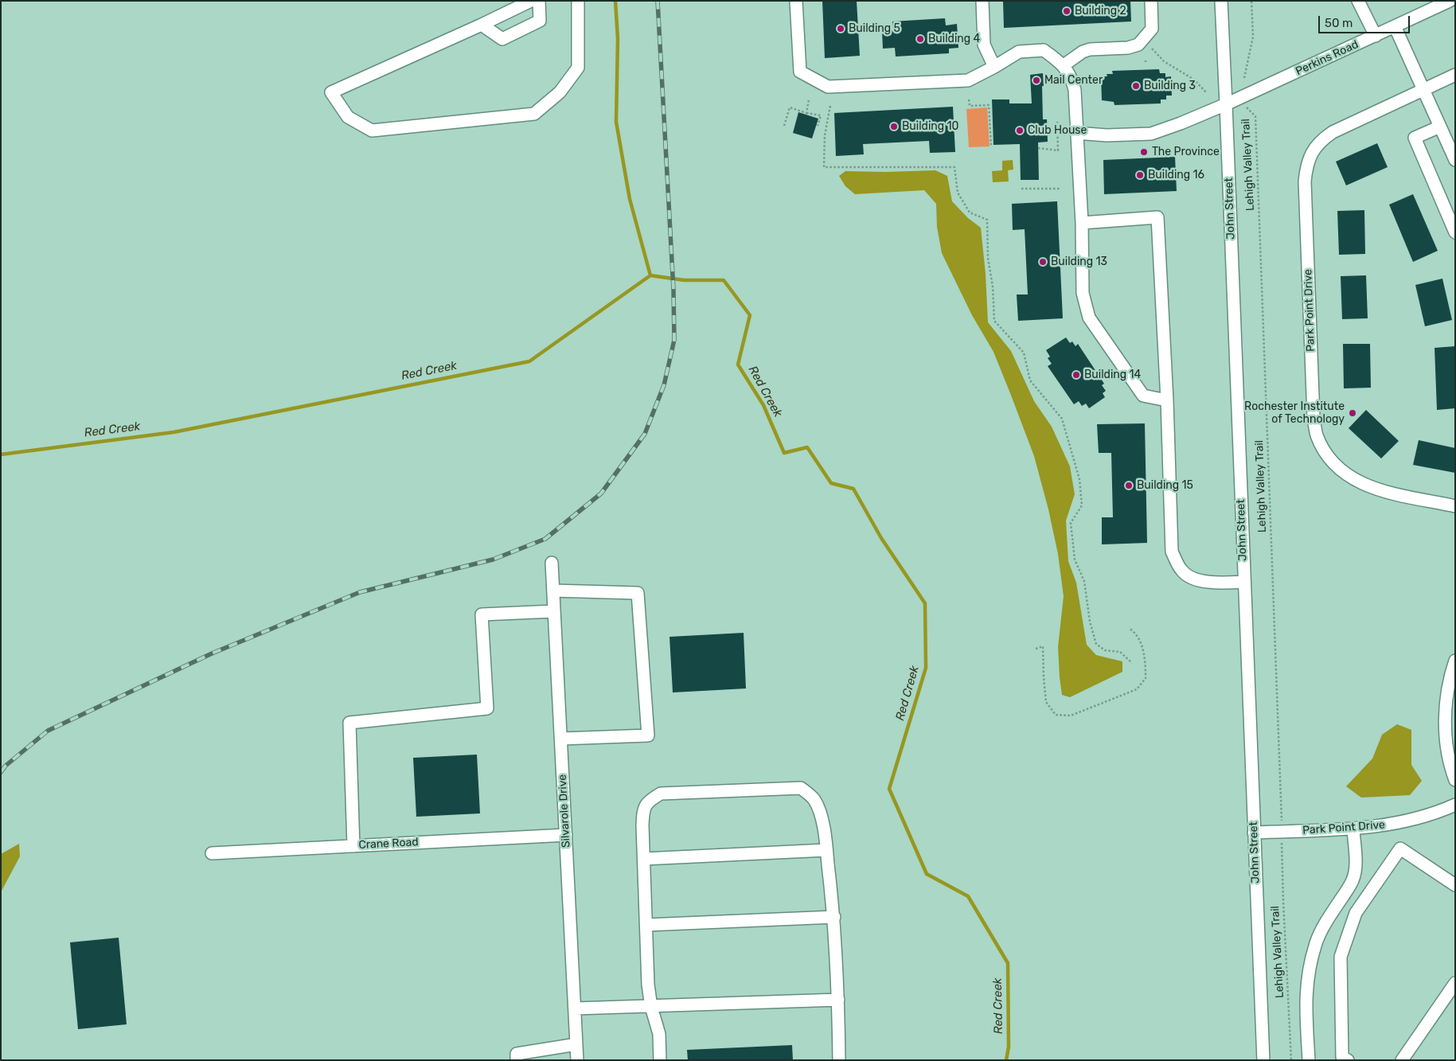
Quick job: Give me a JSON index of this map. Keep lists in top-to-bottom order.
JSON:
{
  "streets": {
    "street": [
      "Perkins Road",
      "John Street",
      "Park Point Drive",
      "Silvarole Drive",
      "Crane Road"
    ],
    "path": ["Lehigh Valley Trail"]
  },
  "crossings": [
    ["Perkins Road", "John Street"],
    ["John Street", "Park Point Drive"],
    ["Silvarole Drive", "Crane Road"]
  ],
  "water": ["Red Creek"],
  "places": [
    "Building 2",
    "Building 5",
    "Building 4",
    "Mail Center",
    "Building 3",
    "Building 10",
    "Club House",
    "The Province",
    "Building 16",
    "Building 13",
    "Building 14",
    "Rochester Institute of Technology",
    "Building 15"
  ],
  "scale_bar": "50 m"
}
